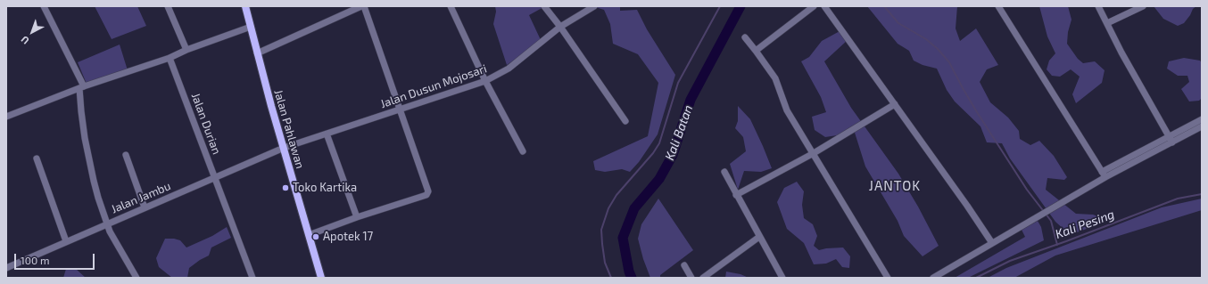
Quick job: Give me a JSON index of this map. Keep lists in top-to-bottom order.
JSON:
{
  "streets": {
    "main road": ["Jalan Pahlawan"],
    "street": ["Jalan Dusun Mojosari", "Jalan Durian", "Jalan Jambu"]
  },
  "crossings": [
    ["Jalan Dusun Mojosari", "Jalan Pahlawan"],
    ["Jalan Dusun Mojosari", "Jalan Jambu"],
    ["Jalan Durian", "Jalan Jambu"],
    ["Jalan Pahlawan", "Jalan Jambu"]
  ],
  "districts": ["JANTOK"],
  "water": ["Kali Batan", "Kali Pesing"],
  "places": ["Toko Kartika", "Apotek 17"],
  "scale_bar": "100 m",
  "north": "bottom left"
}
